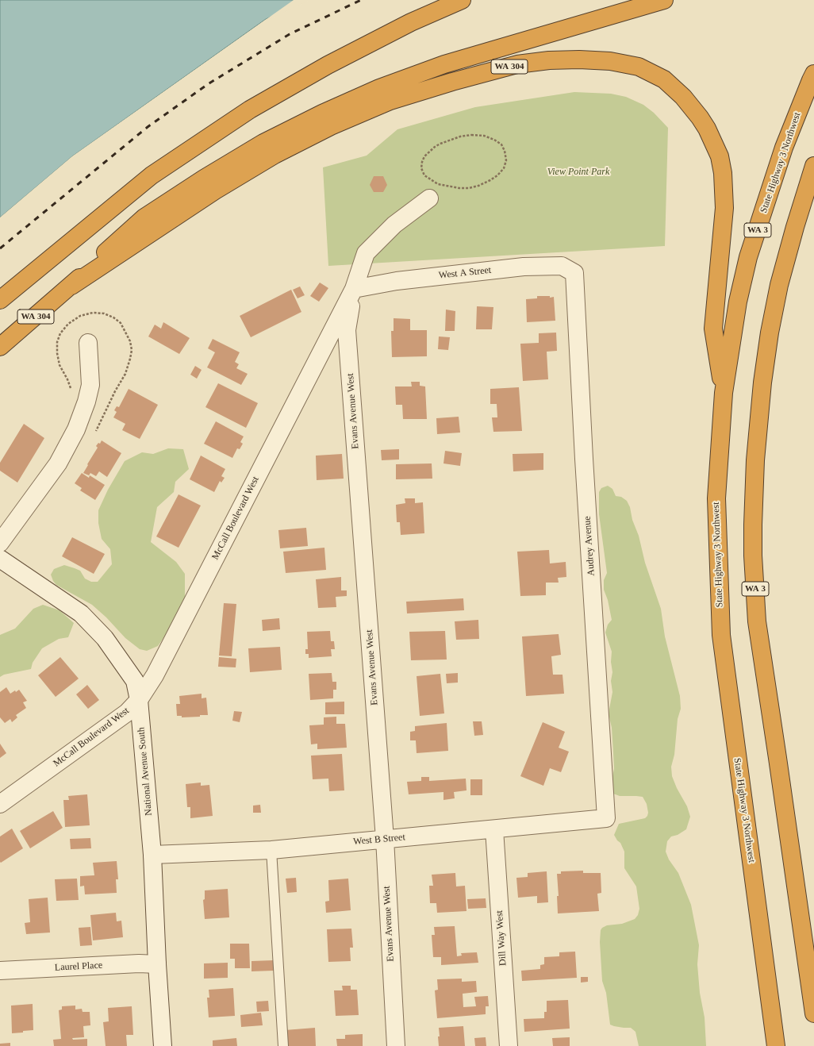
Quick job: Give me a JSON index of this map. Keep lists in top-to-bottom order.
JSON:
{
  "streets": {
    "highway": ["WA 304", "State Highway 3 Northwest", "WA 3"],
    "street": [
      "West A Street",
      "Evans Avenue West",
      "McCall Boulevard West",
      "Audrey Avenue",
      "National Avenue South",
      "West B Street",
      "Dill Way West",
      "Laurel Place"
    ]
  },
  "crossings": [
    ["WA 304", "State Highway 3 Northwest"],
    ["West A Street", "Evans Avenue West"],
    ["West A Street", "McCall Boulevard West"],
    ["West A Street", "Audrey Avenue"],
    ["Evans Avenue West", "McCall Boulevard West"],
    ["Evans Avenue West", "West B Street"],
    ["McCall Boulevard West", "National Avenue South"],
    ["Audrey Avenue", "West B Street"],
    ["National Avenue South", "West B Street"],
    ["National Avenue South", "Laurel Place"],
    ["West B Street", "Dill Way West"]
  ],
  "parks": ["View Point Park"]
}
